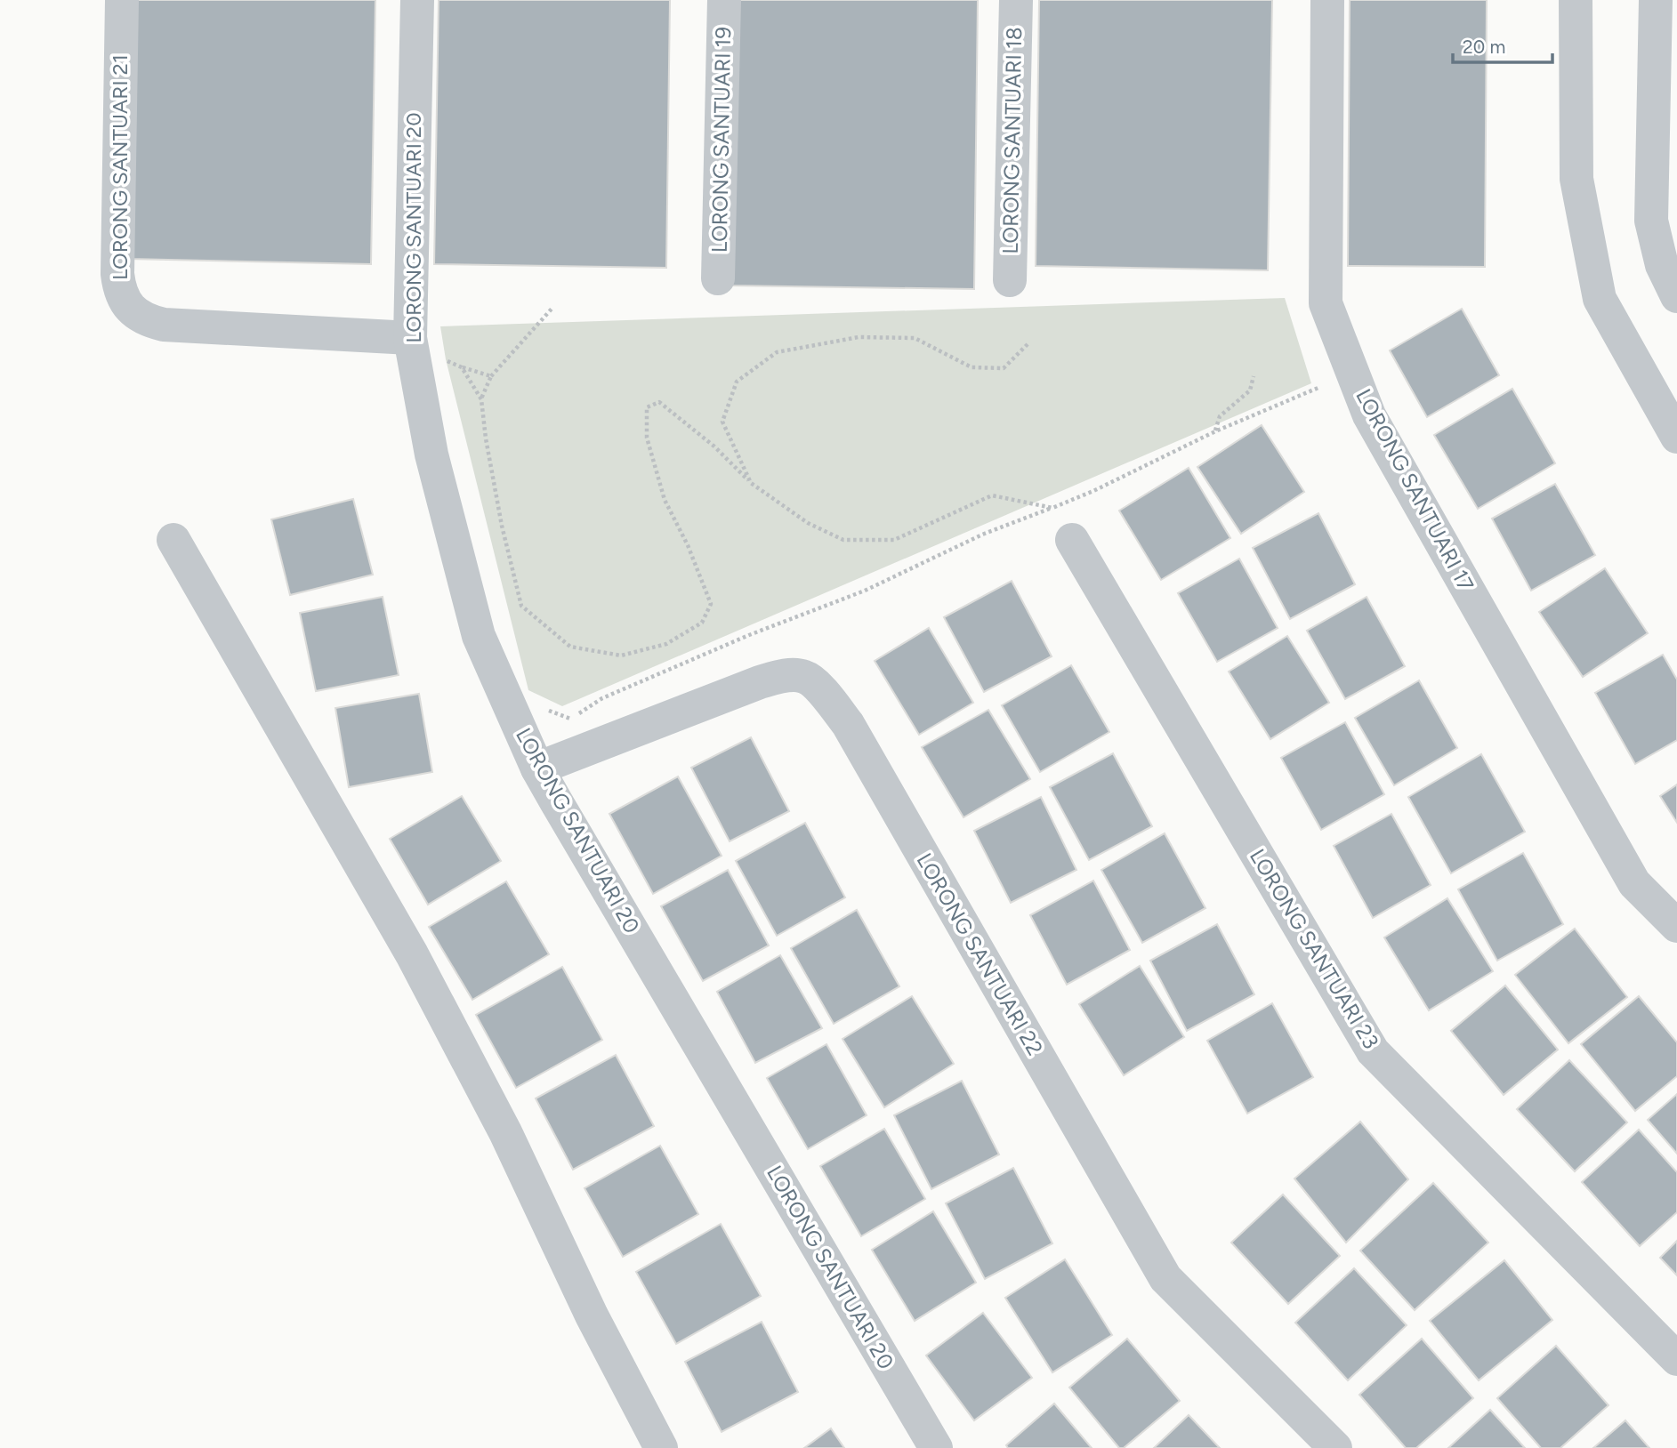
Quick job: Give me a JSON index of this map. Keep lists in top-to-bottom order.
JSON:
{
  "streets": {
    "street": [
      "LORONG SANTUARI 19",
      "LORONG SANTUARI 18",
      "LORONG SANTUARI 21",
      "LORONG SANTUARI 20",
      "LORONG SANTUARI 17",
      "LORONG SANTUARI 23",
      "LORONG SANTUARI 22"
    ]
  },
  "crossings": [
    ["LORONG SANTUARI 21", "LORONG SANTUARI 20"],
    ["LORONG SANTUARI 20", "LORONG SANTUARI 22"]
  ],
  "scale_bar": "20 m"
}
